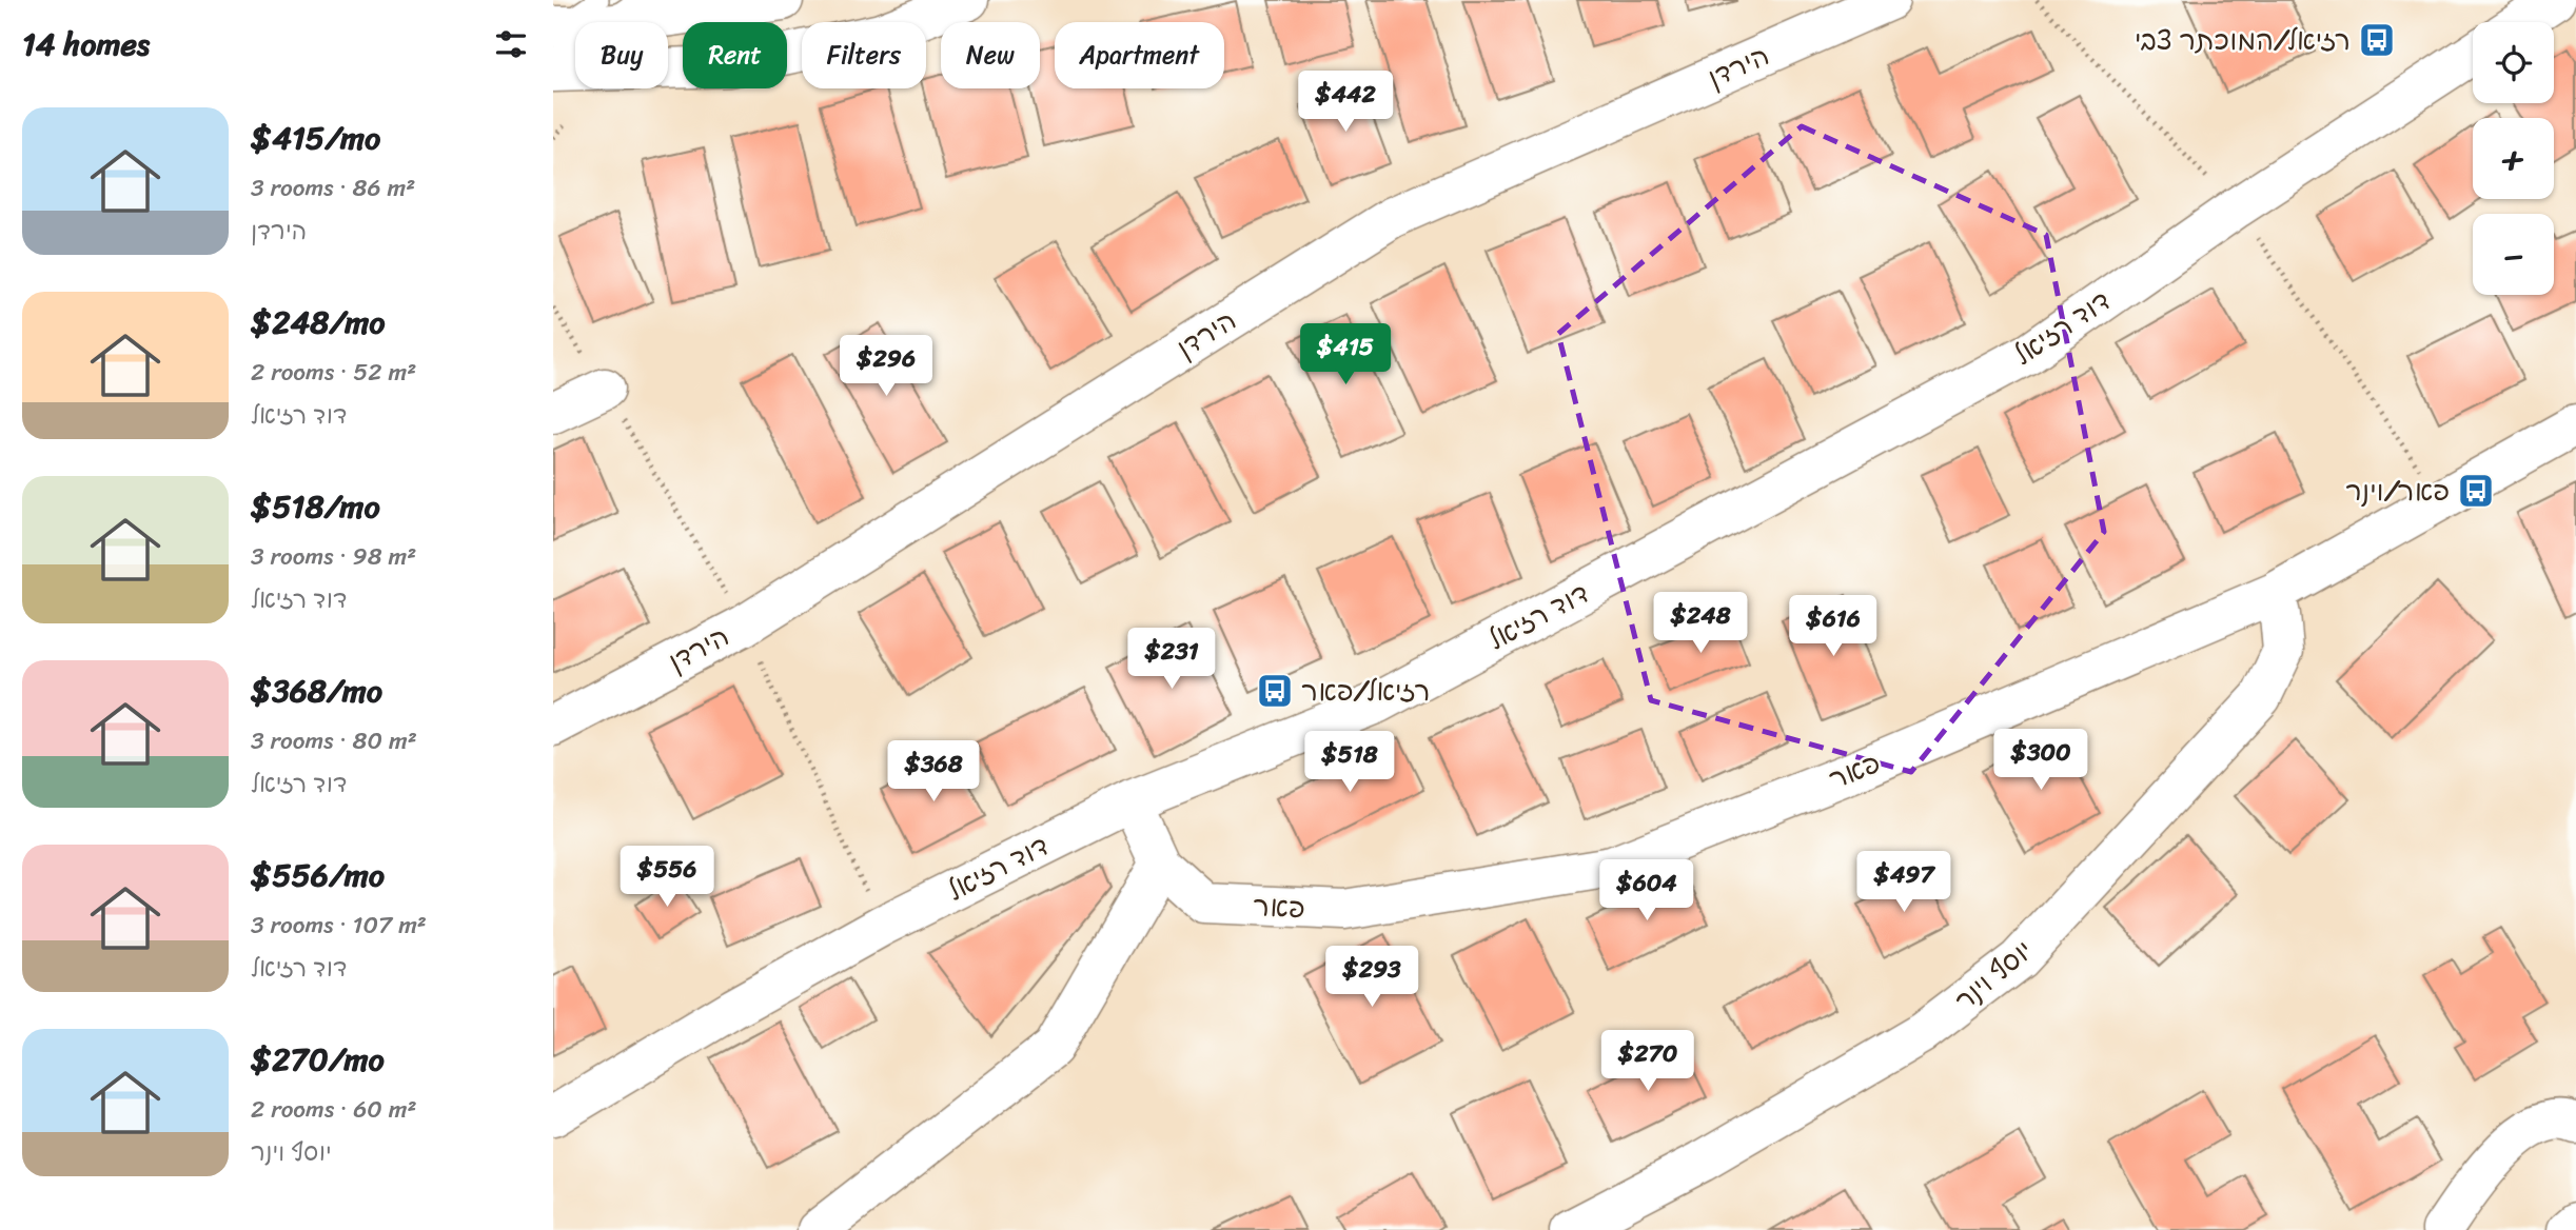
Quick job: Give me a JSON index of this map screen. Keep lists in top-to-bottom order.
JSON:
{
  "streets": {
    "street": [
      "הירדן",
      "דוד רזיאל",
      "פאר",
      "יוסף וינר"
    ]
  },
  "crossings": [
    ["דוד רזיאל", "פאר"],
    ["פאר", "יוסף וינר"]
  ],
  "places": {
    "bus stop": ["רזיאל/המוכתר צבי", "פאר/וינר", "רזיאל/פאר"]
  },
  "page": {
    "heading": "14 homes",
    "map_buttons": ["+", "−"],
    "chip": [
      "Buy",
      "Rent",
      "Filters",
      "New",
      "Apartment"
    ],
    "price": [
      "$442",
      "$415",
      "$296",
      "$248",
      "$616",
      "$231",
      "$300",
      "$518",
      "$368",
      "$556",
      "$497",
      "$604",
      "$293",
      "$270"
    ],
    "list": [
      {
        "name": "$415/mo",
        "note": "3 rooms · 86 m² · הירדן"
      },
      {
        "name": "$248/mo",
        "note": "2 rooms · 52 m² · דוד רזיאל"
      },
      {
        "name": "$518/mo",
        "note": "3 rooms · 98 m² · דוד רזיאל"
      },
      {
        "name": "$368/mo",
        "note": "3 rooms · 80 m² · דוד רזיאל"
      },
      {
        "name": "$556/mo",
        "note": "3 rooms · 107 m² · דוד רזיאל"
      },
      {
        "name": "$270/mo",
        "note": "2 rooms · 60 m² · יוסף וינר"
      }
    ]
  }
}
